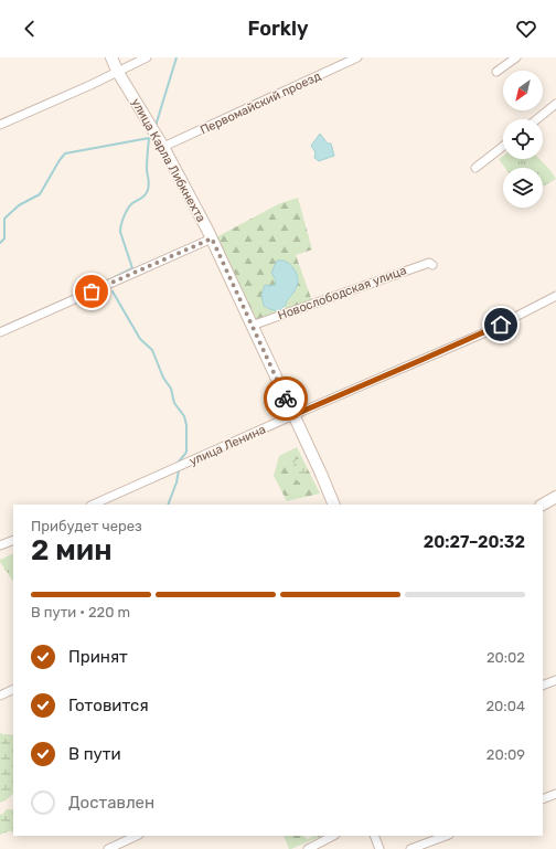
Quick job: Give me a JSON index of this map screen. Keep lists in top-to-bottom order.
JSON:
{
  "streets": {
    "street": [
      "Первомайский проезд",
      "улица Карла Либкнехта",
      "Новослободская улица",
      "улица Ленина"
    ]
  },
  "crossings": [
    ["Первомайский проезд", "улица Карла Либкнехта"],
    ["улица Карла Либкнехта", "Новослободская улица"],
    ["улица Карла Либкнехта", "улица Ленина"]
  ],
  "north": "bottom left",
  "page": {
    "header": "Forkly",
    "heading": ["2 мин", "Прибудет через", "20:27–20:32"],
    "bar": "В пути · 220 m",
    "list": [
      ["Принят", "20:02"],
      ["Готовится", "20:04"],
      ["В пути", "20:09"],
      "Доставлен"
    ]
  }
}
